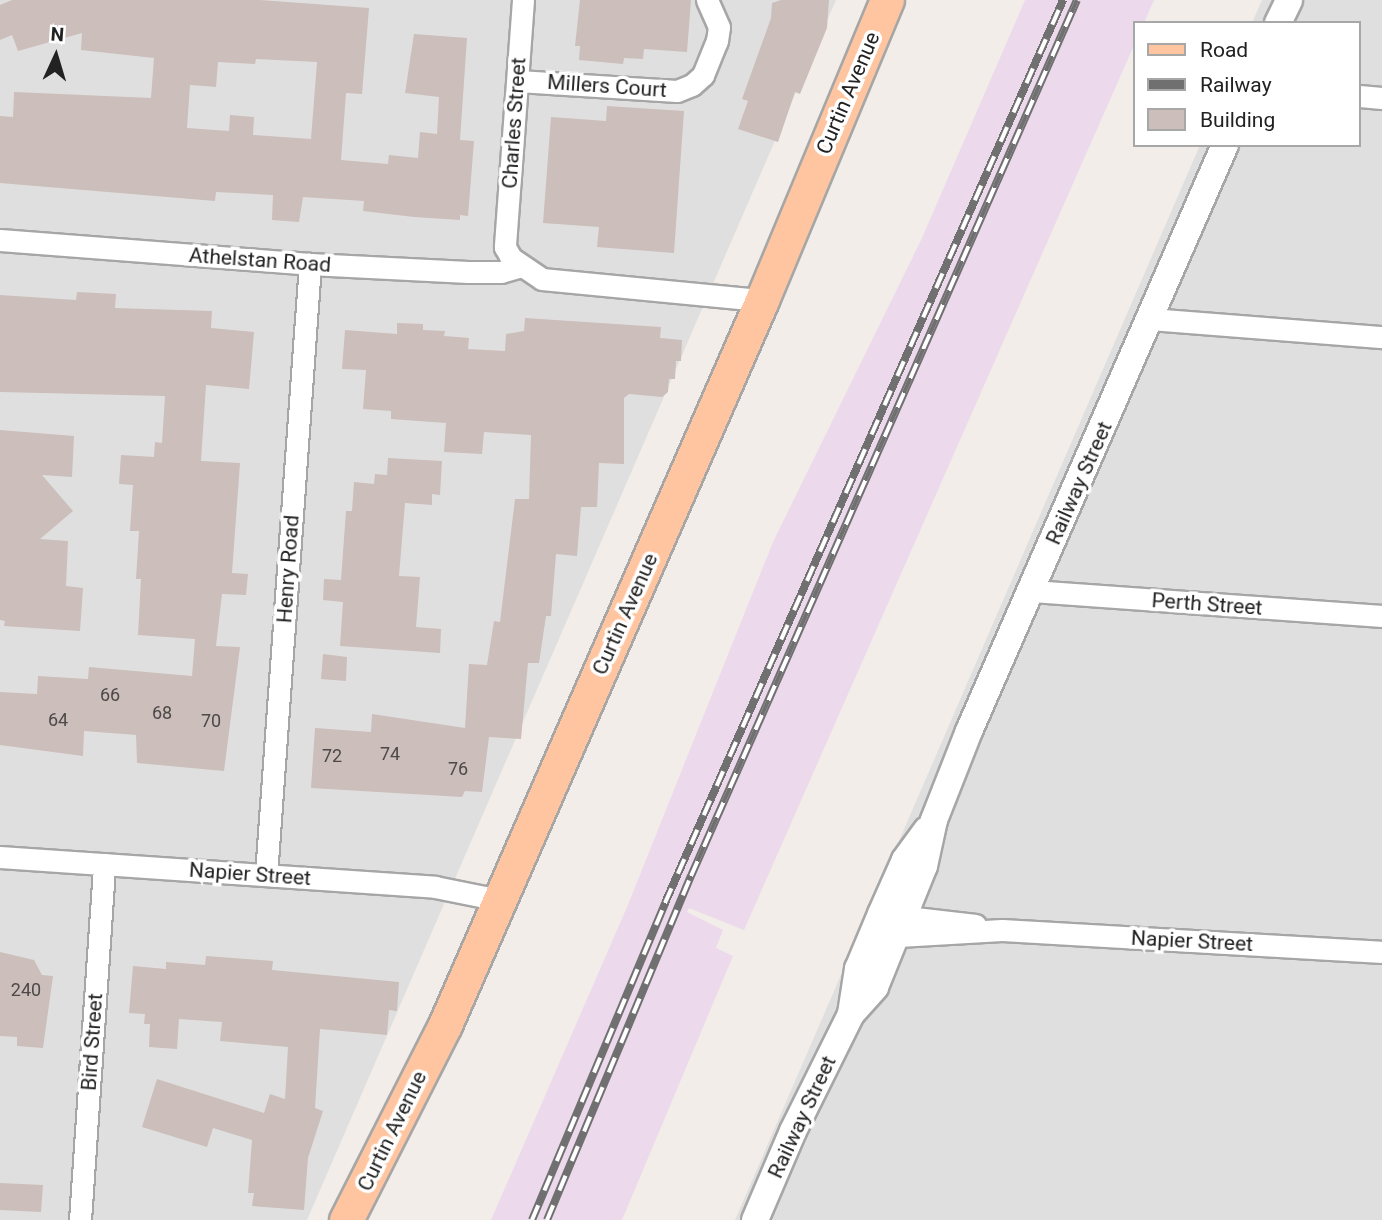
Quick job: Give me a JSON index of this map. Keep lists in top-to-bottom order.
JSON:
{
  "streets": {
    "main road": ["Curtin Avenue"],
    "street": [
      "Millers Court",
      "Charles Street",
      "Athelstan Road",
      "Railway Street",
      "Henry Road",
      "Perth Street",
      "Napier Street",
      "Bird Street"
    ]
  },
  "crossings": [
    ["Millers Court", "Charles Street"],
    ["Curtin Avenue", "Athelstan Road"],
    ["Curtin Avenue", "Napier Street"],
    ["Charles Street", "Athelstan Road"],
    ["Athelstan Road", "Henry Road"],
    ["Railway Street", "Perth Street"],
    ["Railway Street", "Napier Street"],
    ["Henry Road", "Napier Street"],
    ["Napier Street", "Bird Street"]
  ],
  "house_numbers": [
    "66",
    "68",
    "64",
    "70",
    "74",
    "72",
    "76",
    "240"
  ],
  "legend": ["Road", "Railway", "Building"],
  "north": "top"
}
